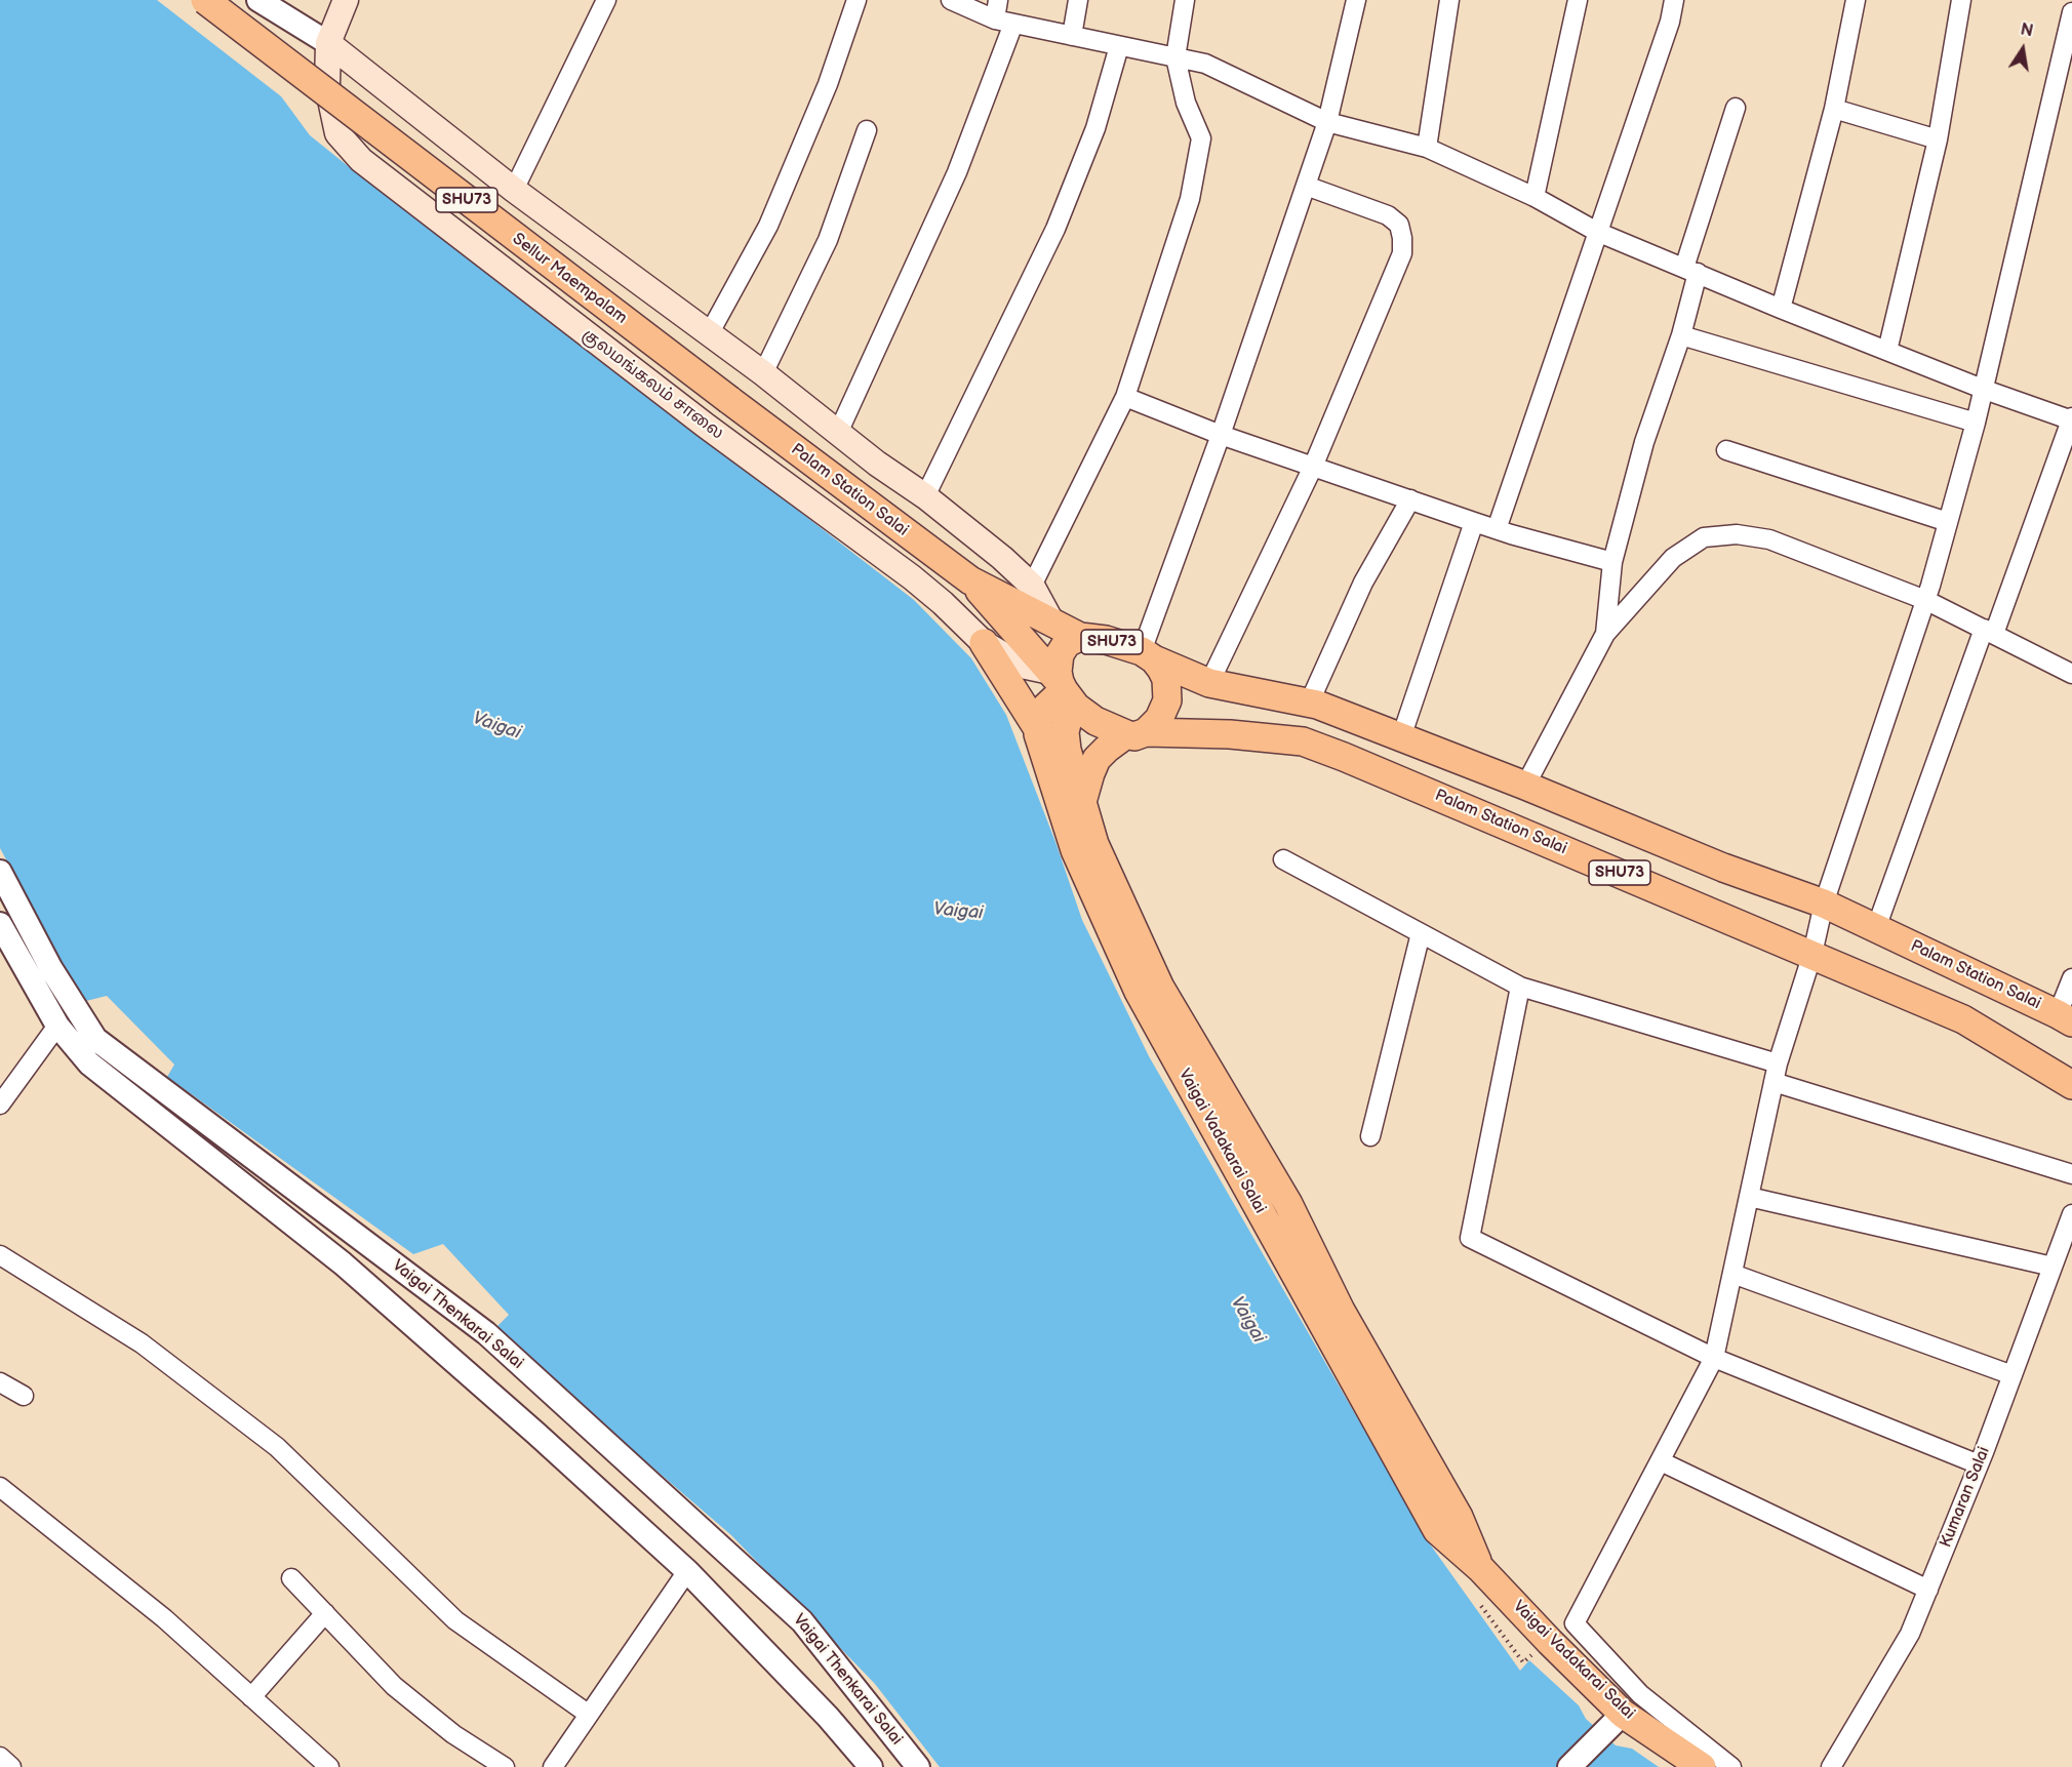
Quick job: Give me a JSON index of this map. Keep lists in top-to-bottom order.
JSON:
{
  "streets": {
    "main road": [
      "SHU73",
      "Sellur Maempalam",
      "குலமங்கலம் சாலை",
      "Palam Station Salai",
      "Vaigai Vadakarai Salai"
    ],
    "street": ["Vaigai Thenkarai Salai", "Kumaran Salai"]
  },
  "crossings": [
    ["SHU73", "குலமங்கலம் சாலை"],
    ["SHU73", "Palam Station Salai"],
    ["SHU73", "Vaigai Vadakarai Salai"],
    ["Sellur Maempalam", "Palam Station Salai"],
    ["குலமங்கலம் சாலை", "Palam Station Salai"],
    ["குலமங்கலம் சாலை", "Vaigai Vadakarai Salai"],
    ["Palam Station Salai", "Vaigai Vadakarai Salai"]
  ],
  "water": ["Vaigai"],
  "north": "top"
}
